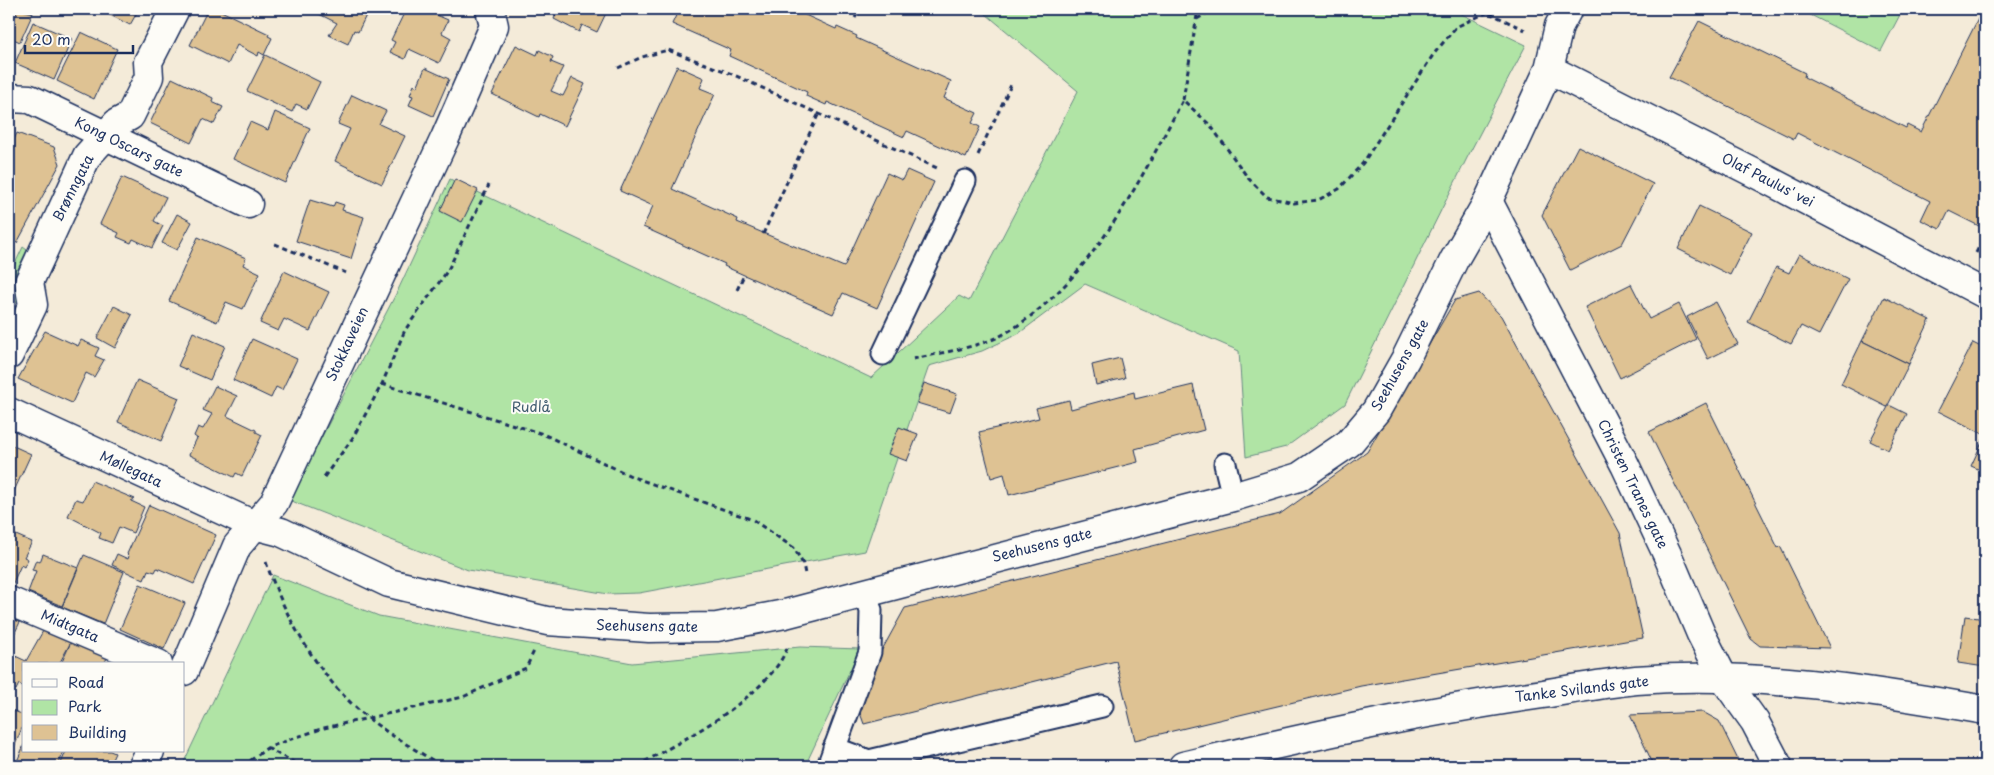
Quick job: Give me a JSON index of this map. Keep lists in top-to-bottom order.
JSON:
{
  "streets": {
    "street": [
      "Kong Oscars gate",
      "Olaf Paulus' vei",
      "Brønngata",
      "Stokkaveien",
      "Seehusens gate",
      "Møllegata",
      "Christen Tranes gate",
      "Midtgata",
      "Tanke Svilands gate"
    ]
  },
  "crossings": [
    ["Kong Oscars gate", "Brønngata"],
    ["Olaf Paulus' vei", "Seehusens gate"],
    ["Stokkaveien", "Seehusens gate"],
    ["Stokkaveien", "Møllegata"],
    ["Seehusens gate", "Møllegata"],
    ["Seehusens gate", "Christen Tranes gate"],
    ["Christen Tranes gate", "Tanke Svilands gate"]
  ],
  "parks": ["Rudlå"],
  "legend": ["Road", "Park", "Building"],
  "scale_bar": "20 m"
}
